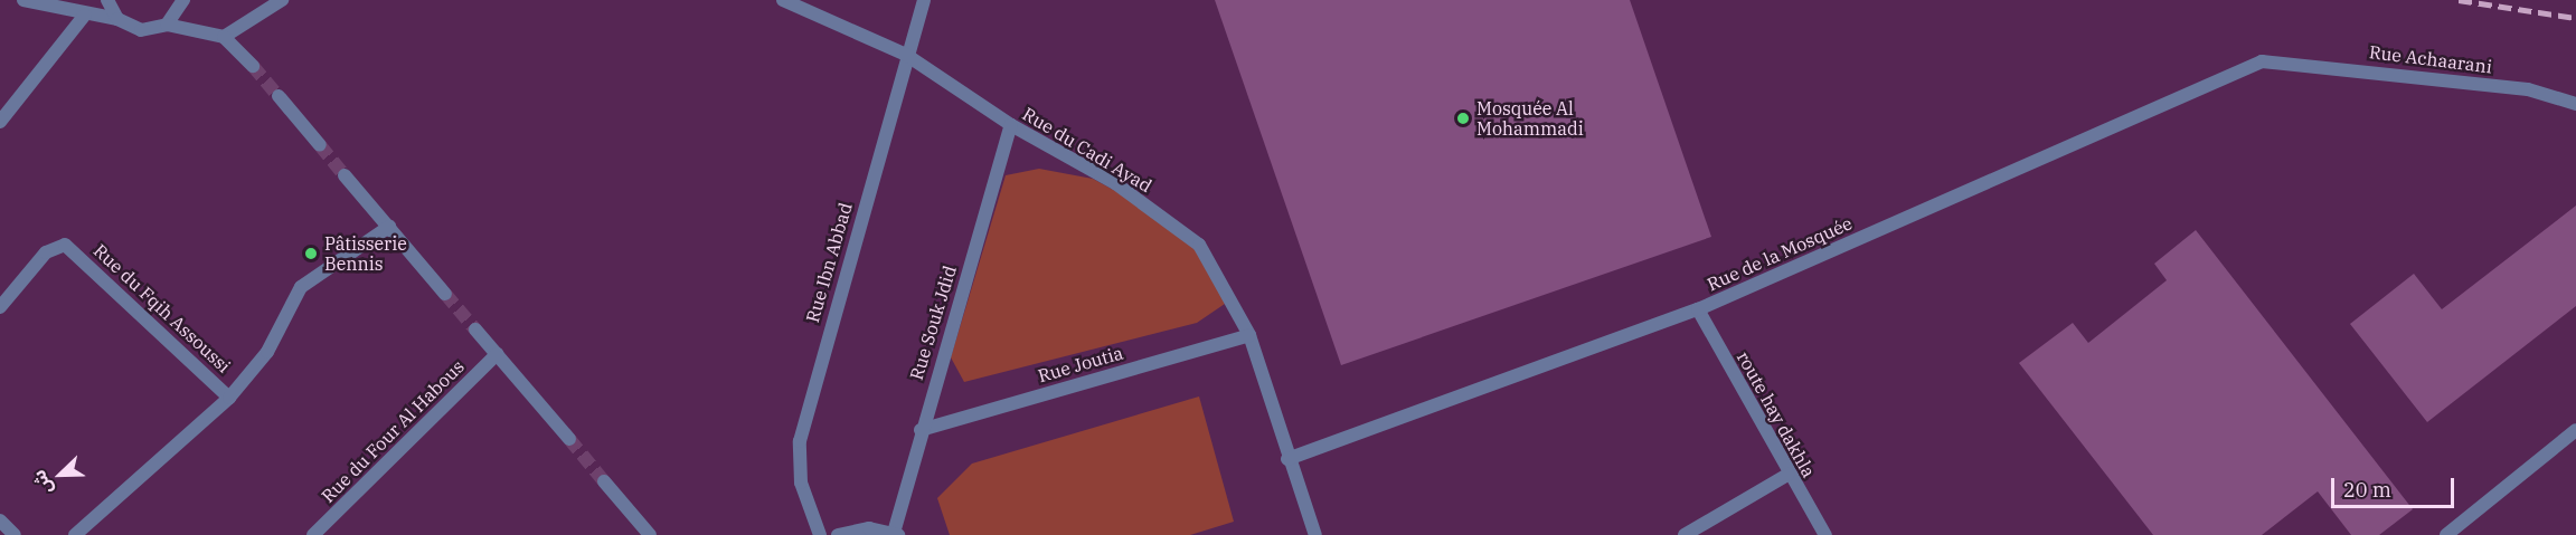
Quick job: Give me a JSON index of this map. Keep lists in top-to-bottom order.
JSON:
{
  "streets": {
    "street": [
      "Rue Achaarani",
      "Rue du Cadi Ayad",
      "Rue de la Mosquée",
      "Rue Ibn Abbad",
      "Rue du Fqih Assoussi",
      "Rue Souk Jdid",
      "Rue Joutia",
      "route hay dakhla",
      "Rue du Four Al Habous"
    ]
  },
  "crossings": [
    ["Rue Achaarani", "Rue de la Mosquée"],
    ["Rue du Cadi Ayad", "Rue de la Mosquée"],
    ["Rue du Cadi Ayad", "Rue Ibn Abbad"],
    ["Rue du Cadi Ayad", "Rue Souk Jdid"],
    ["Rue du Cadi Ayad", "Rue Joutia"],
    ["Rue de la Mosquée", "route hay dakhla"],
    ["Rue Souk Jdid", "Rue Joutia"]
  ],
  "places": ["Mosquée Al Mohammadi", "Pâtisserie Bennis"],
  "scale_bar": "20 m",
  "north": "bottom left"
}
